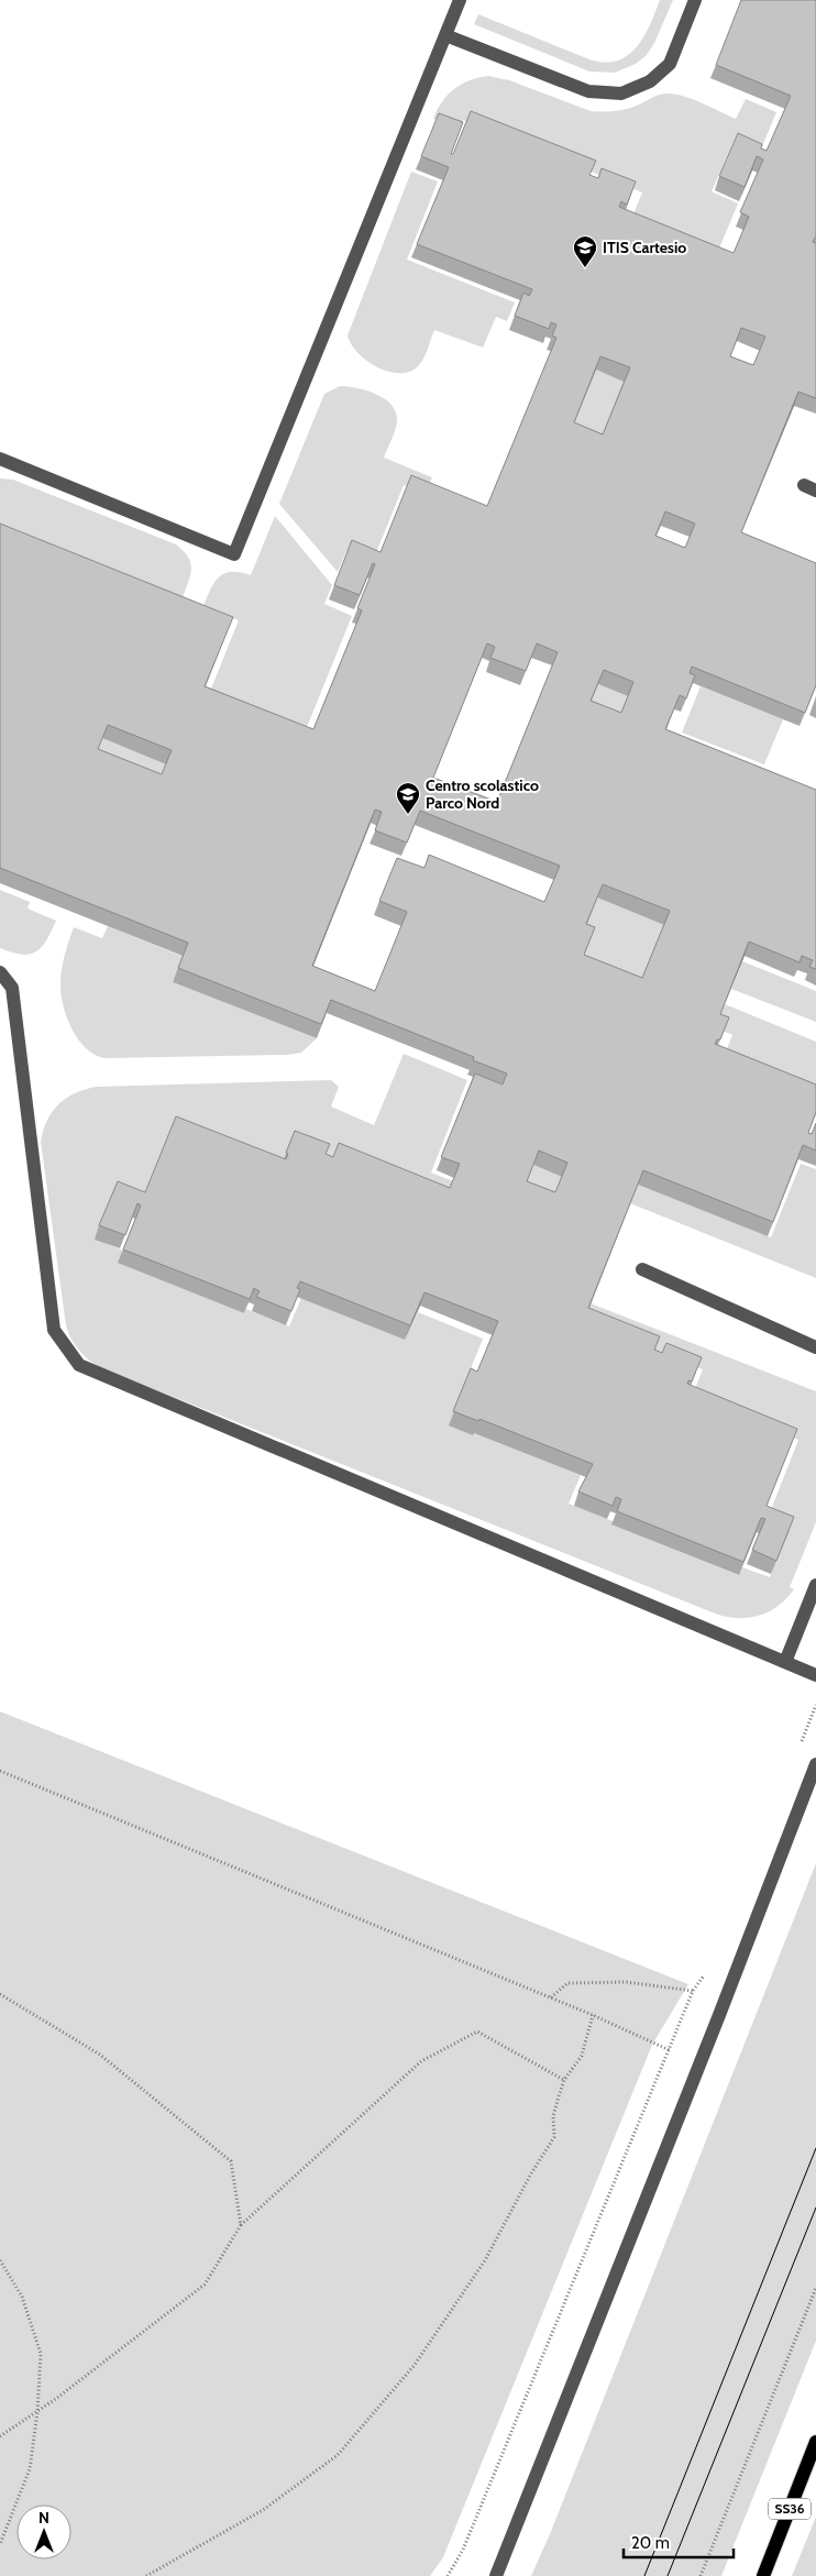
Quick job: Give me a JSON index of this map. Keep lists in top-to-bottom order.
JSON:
{
  "streets": {
    "main road": ["SS36"]
  },
  "places": {
    "school or university": ["ITIS Cartesio", "Centro scolastico Parco Nord"]
  },
  "scale_bar": "20 m",
  "north": "top"
}
